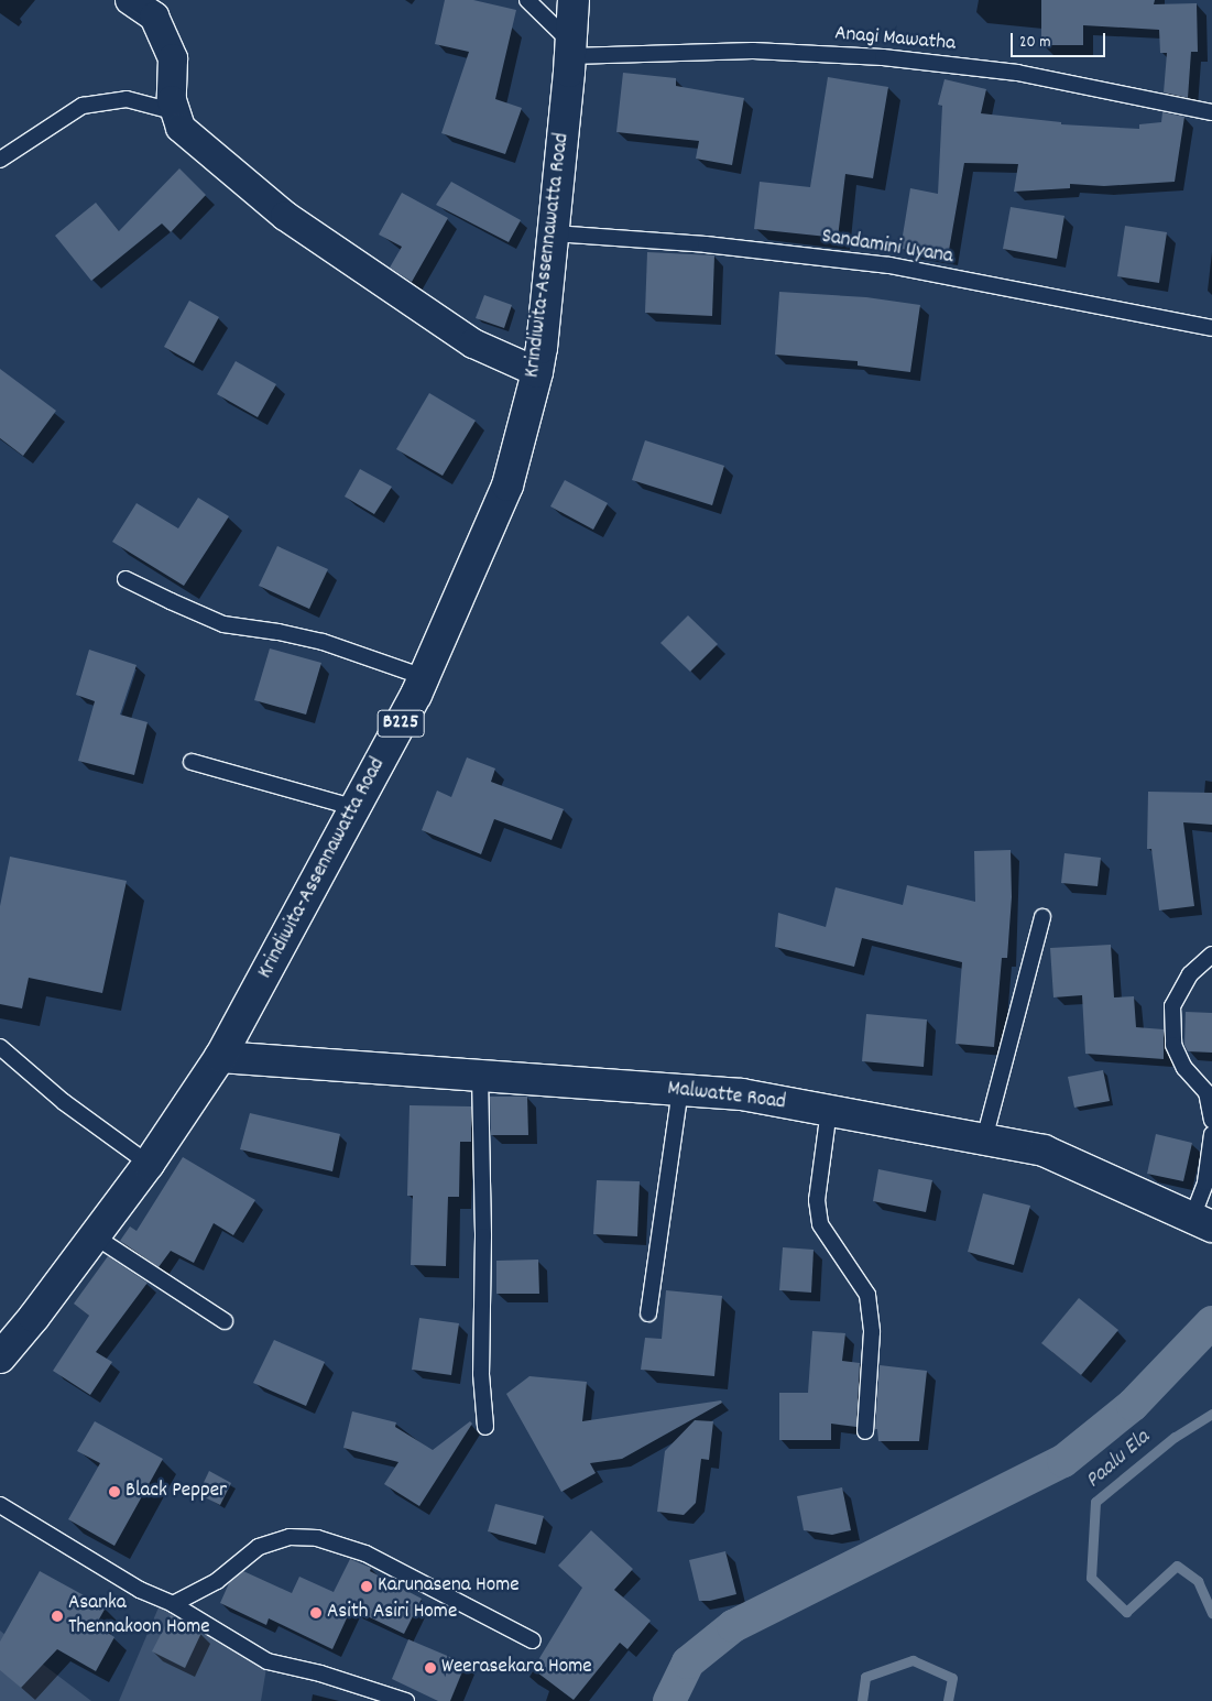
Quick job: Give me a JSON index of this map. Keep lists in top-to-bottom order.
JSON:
{
  "streets": {
    "main road": ["Krindiwita-Assennawatta Road", "B225", "Malwatte Road"],
    "lane": ["Anagi Mawatha", "Sandamini Uyana"]
  },
  "crossings": [
    ["Anagi Mawatha", "Krindiwita-Assennawatta Road"],
    ["Sandamini Uyana", "Krindiwita-Assennawatta Road"],
    ["Krindiwita-Assennawatta Road", "Malwatte Road"]
  ],
  "water": ["Paalu Ela"],
  "places": [
    "Black Pepper",
    "Karunasena Home",
    "Asith Asiri Home",
    "Asanka Thennakoon Home",
    "Weerasekara Home"
  ],
  "scale_bar": "20 m"
}
